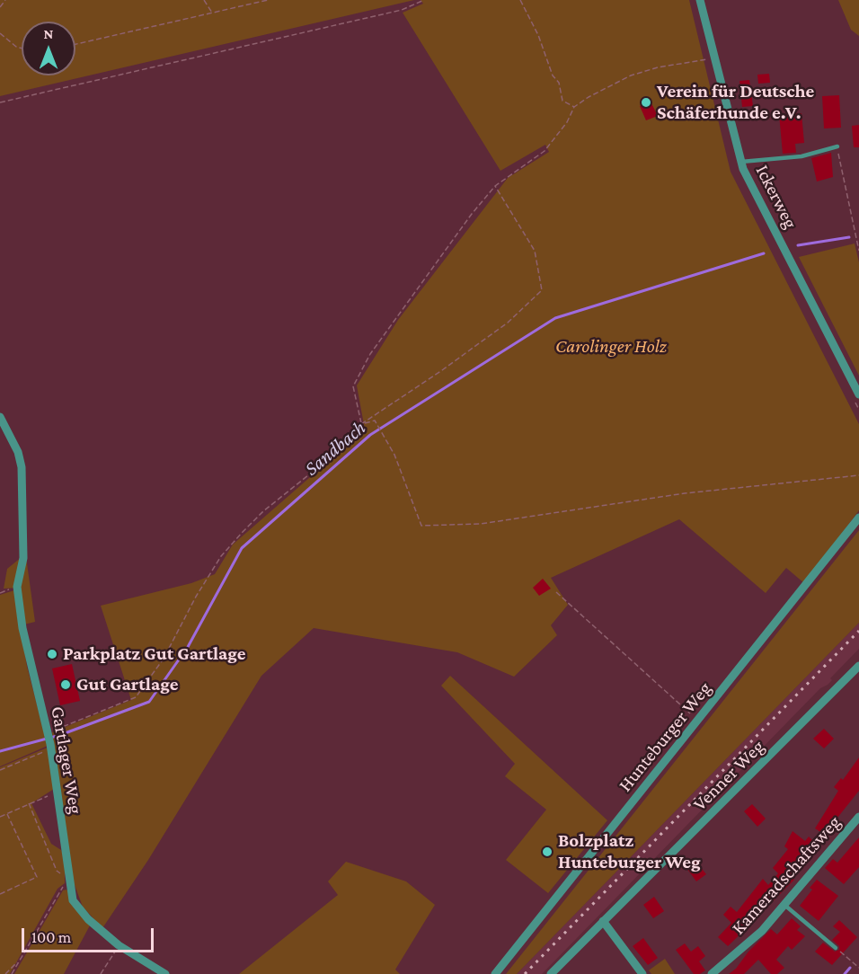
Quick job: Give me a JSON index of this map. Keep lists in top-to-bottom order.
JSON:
{
  "streets": {
    "street": [
      "Ickerweg",
      "Hunteburger Weg",
      "Gartlager Weg",
      "Venner Weg",
      "Kameradschaftsweg"
    ]
  },
  "water": ["Sandbach"],
  "parks": ["Carolinger Holz"],
  "places": [
    "Verein für Deutsche Schäferhunde e.V.",
    "Parkplatz Gut Gartlage",
    "Gut Gartlage",
    "Bolzplatz Hunteburger Weg"
  ],
  "scale_bar": "100 m",
  "north": "top"
}
